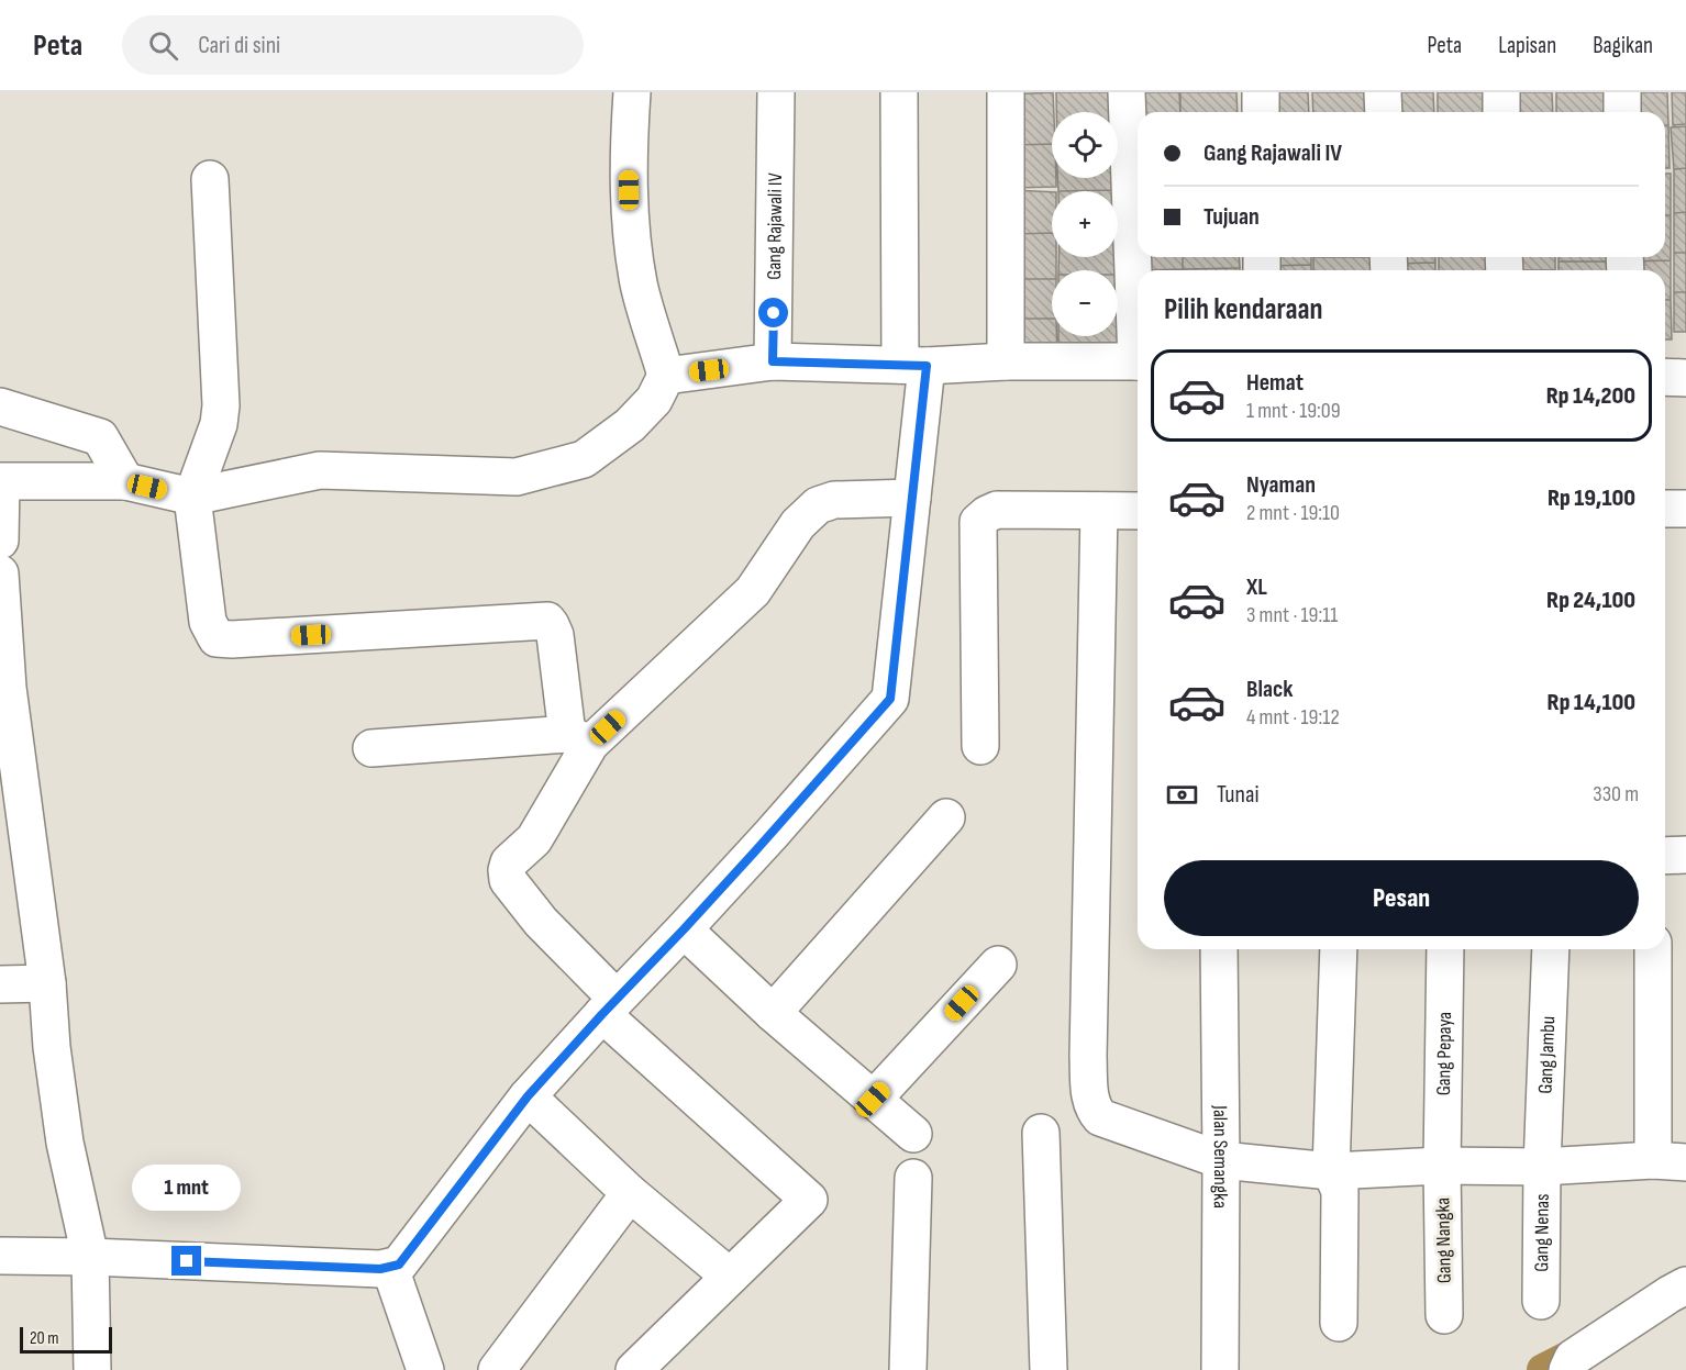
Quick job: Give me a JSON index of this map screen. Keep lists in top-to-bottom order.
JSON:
{
  "streets": {
    "street": [
      "Gang Rajawali IV",
      "Gang Pepaya",
      "Gang Jambu",
      "Jalan Semangka",
      "Gang Nenas",
      "Gang Nangka"
    ]
  },
  "crossings": [
    ["Gang Pepaya", "Gang Nangka"],
    ["Gang Jambu", "Gang Nenas"]
  ],
  "scale_bar": "20 m",
  "page": {
    "header": "Peta",
    "search": "Cari di sini",
    "nav": ["Peta", "Lapisan", "Bagikan"],
    "map_buttons": ["+", "−"],
    "banner": ["Gang Rajawali IV", "Tujuan"],
    "heading": "Pilih kendaraan",
    "list": [
      {
        "name": "Hemat",
        "note": "1 mnt · 19:09",
        "value": "Rp 14,200"
      },
      {
        "name": "Nyaman",
        "note": "2 mnt · 19:10",
        "value": "Rp 19,100"
      },
      {
        "name": "XL",
        "note": "3 mnt · 19:11",
        "value": "Rp 24,100"
      },
      {
        "name": "Black",
        "note": "4 mnt · 19:12",
        "value": "Rp 14,100"
      }
    ],
    "pay": ["Tunai", "330 m"],
    "buttons": "Pesan",
    "bubble": "1 mnt",
    "scale": "20 m"
  }
}
